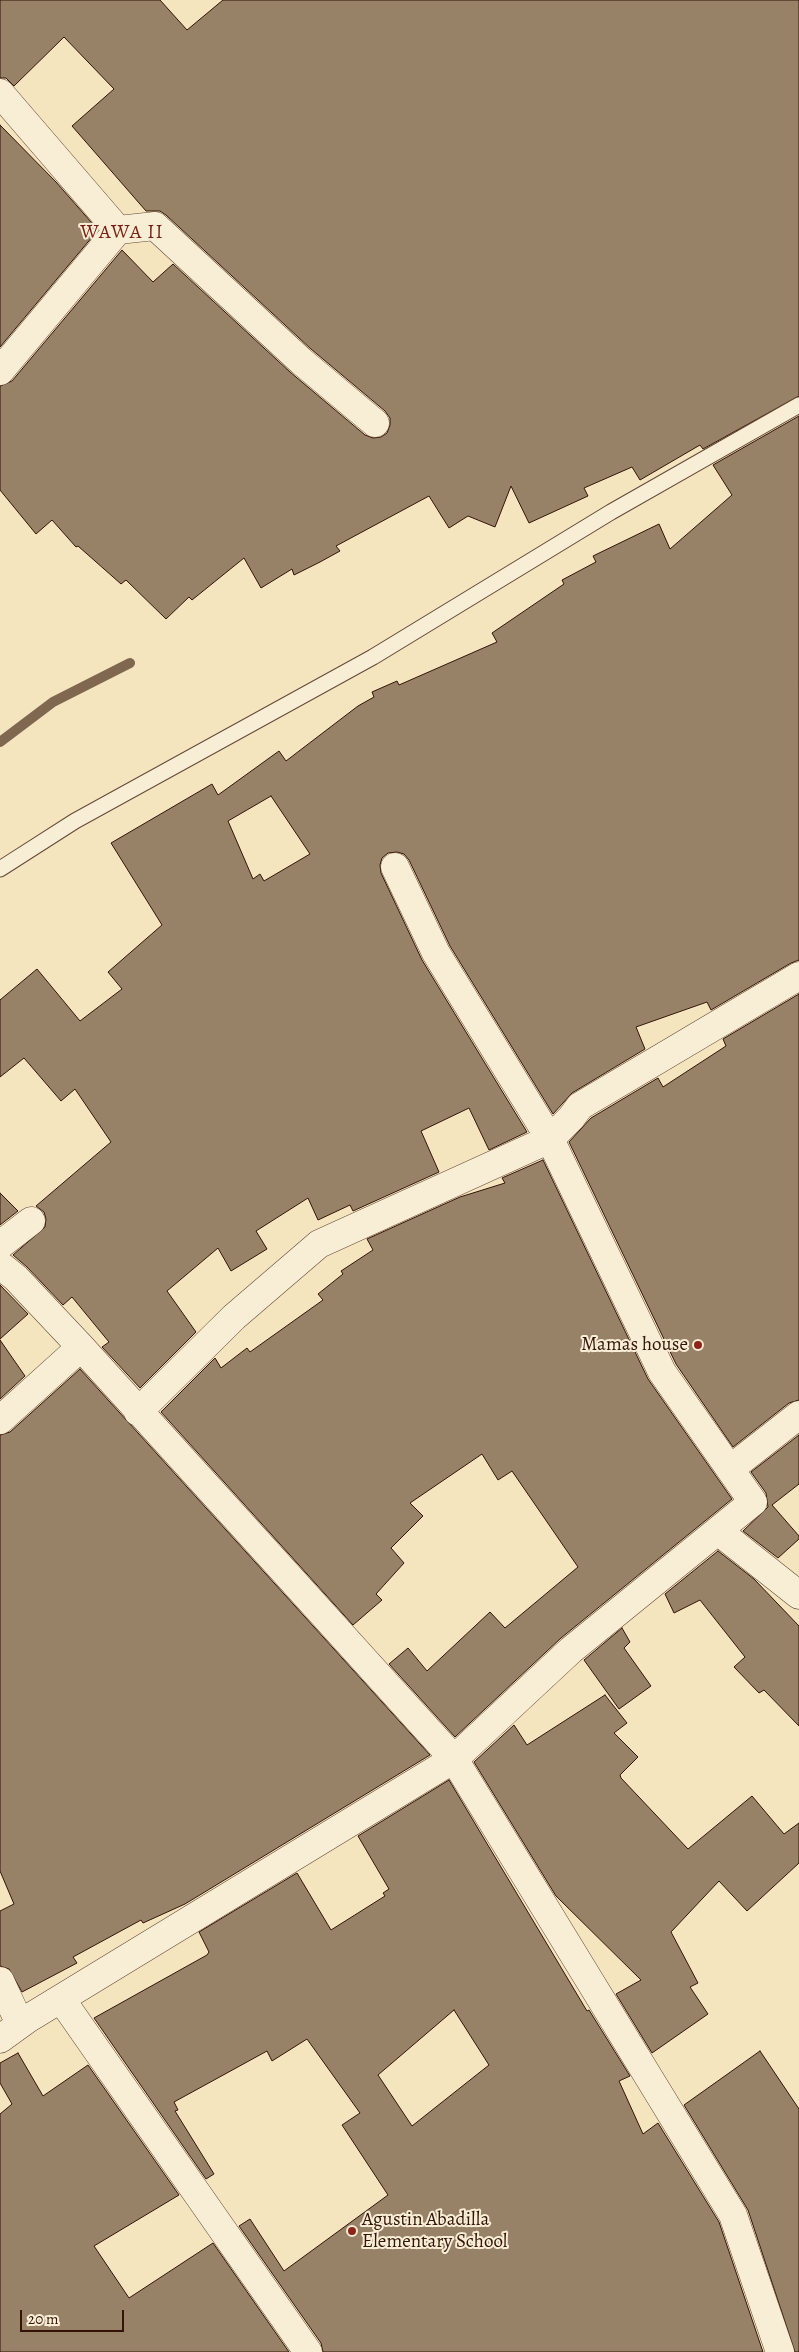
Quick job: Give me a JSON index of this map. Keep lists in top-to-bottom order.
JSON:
{
  "districts": ["WAWA II"],
  "places": ["Mamas house", "Agustin Abadilla Elementary School"],
  "scale_bar": "20 m"
}
